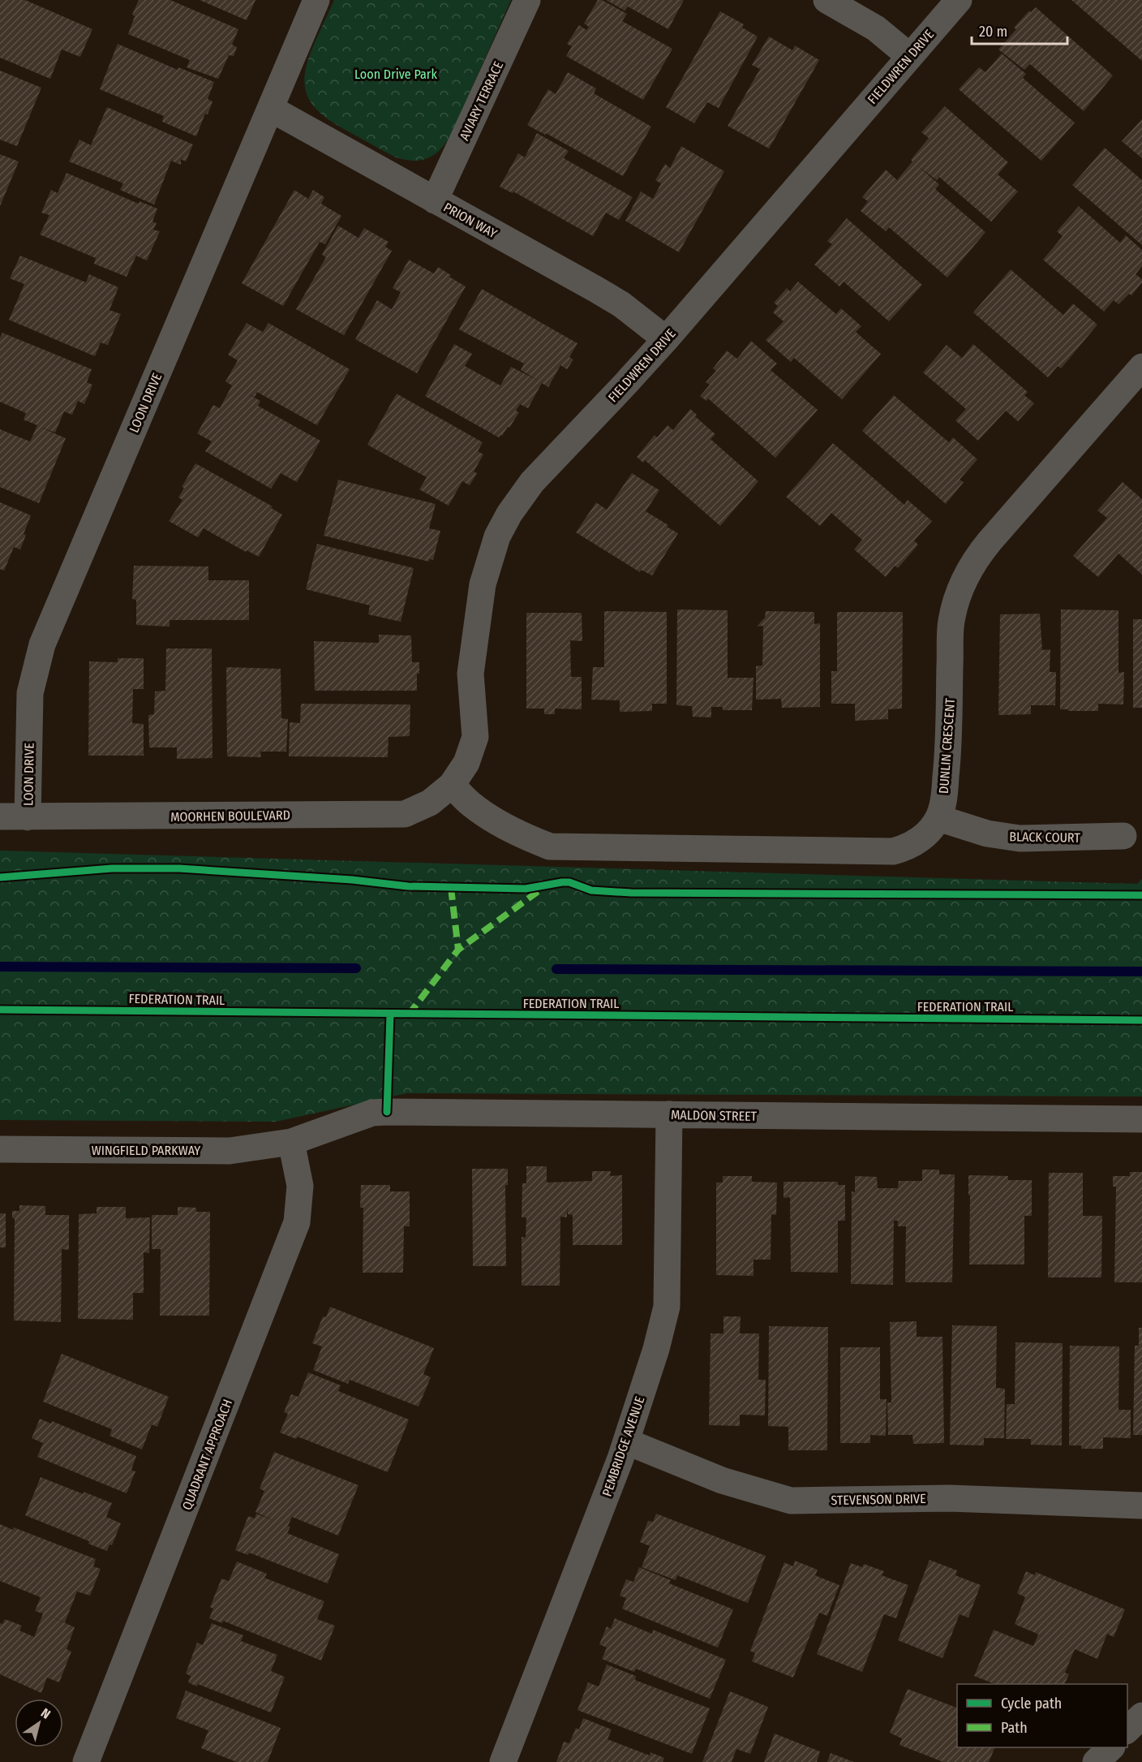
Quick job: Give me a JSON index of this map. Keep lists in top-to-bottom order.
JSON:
{
  "streets": {
    "street": [
      "FIELDWREN DRIVE",
      "AVIARY TERRACE",
      "PRION WAY",
      "LOON DRIVE",
      "DUNLIN CRESCENT",
      "MOORHEN BOULEVARD",
      "BLACK COURT",
      "MALDON STREET",
      "WINGFIELD PARKWAY",
      "PEMBRIDGE AVENUE",
      "QUADRANT APPROACH",
      "STEVENSON DRIVE"
    ],
    "cycle path": ["FEDERATION TRAIL"]
  },
  "crossings": [
    ["FIELDWREN DRIVE", "PRION WAY"],
    ["FIELDWREN DRIVE", "DUNLIN CRESCENT"],
    ["FIELDWREN DRIVE", "MOORHEN BOULEVARD"],
    ["AVIARY TERRACE", "PRION WAY"],
    ["PRION WAY", "LOON DRIVE"],
    ["LOON DRIVE", "MOORHEN BOULEVARD"],
    ["DUNLIN CRESCENT", "MOORHEN BOULEVARD"],
    ["DUNLIN CRESCENT", "BLACK COURT"],
    ["MALDON STREET", "WINGFIELD PARKWAY"],
    ["MALDON STREET", "PEMBRIDGE AVENUE"],
    ["MALDON STREET", "QUADRANT APPROACH"],
    ["WINGFIELD PARKWAY", "QUADRANT APPROACH"],
    ["PEMBRIDGE AVENUE", "STEVENSON DRIVE"]
  ],
  "parks": ["Loon Drive Park"],
  "legend": ["Cycle path", "Path"],
  "scale_bar": "20 m",
  "north": "top right"
}
